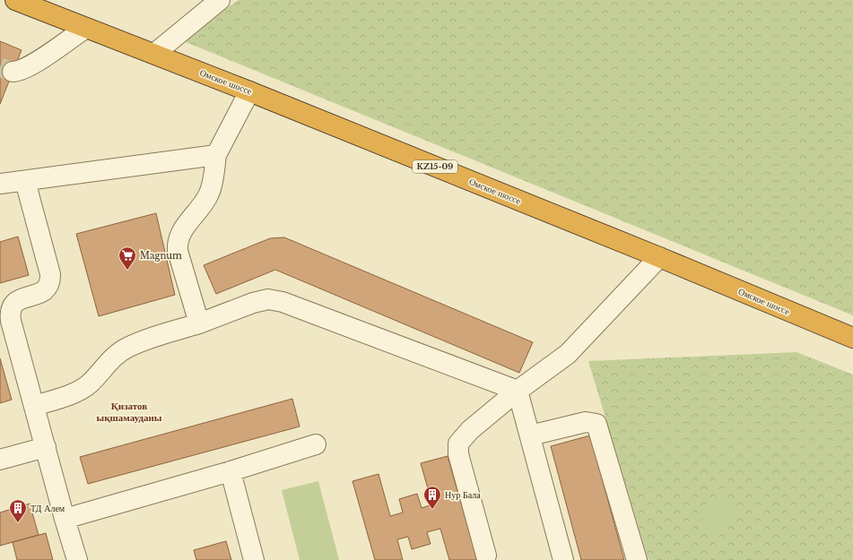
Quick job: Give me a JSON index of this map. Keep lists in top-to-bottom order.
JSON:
{
  "streets": {
    "highway": ["Омское шоссе", "KZ15-09"]
  },
  "districts": ["Қизатов ықшамауданы"],
  "places": {
    "supermarket": ["Magnum"],
    "building": ["Нур Бала", "ТД Алем"]
  }
}
